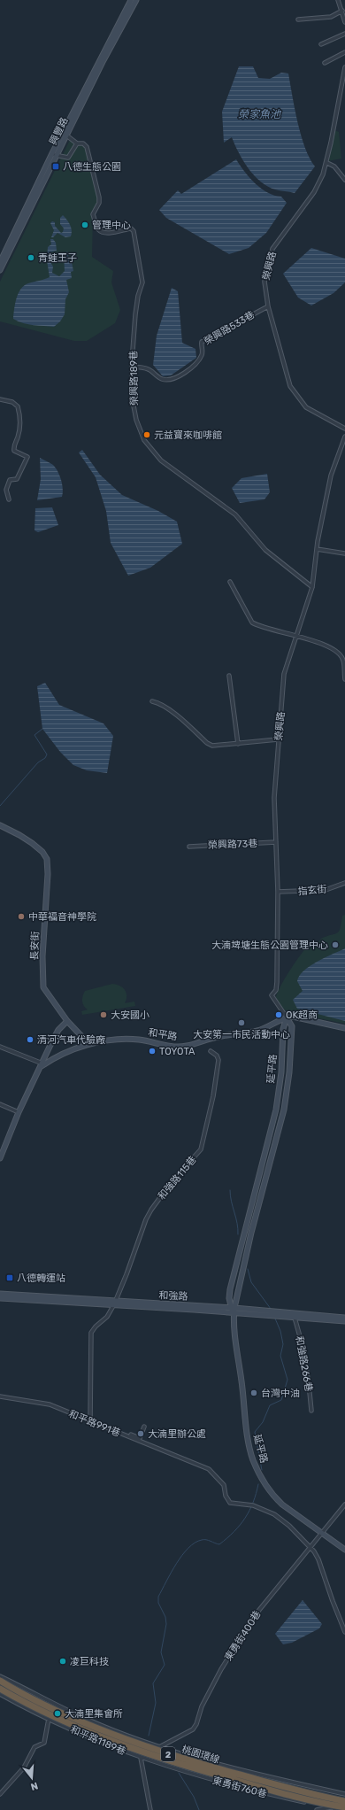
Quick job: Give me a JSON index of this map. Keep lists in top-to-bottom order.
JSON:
{
  "streets": {
    "highway": ["2", "桃園環線"],
    "street": [
      "興豐路",
      "榮興路",
      "榮興路533巷",
      "榮興路189巷",
      "榮興路73巷",
      "指玄街",
      "長安街",
      "和平路",
      "延平路",
      "和強路115巷",
      "和強路",
      "和強路266巷",
      "和平路991巷",
      "東勇街400巷",
      "和平路1189巷",
      "東勇街760巷"
    ]
  },
  "crossings": [
    ["榮興路", "榮興路533巷"],
    ["榮興路", "榮興路189巷"],
    ["榮興路", "榮興路73巷"],
    ["榮興路", "指玄街"],
    ["榮興路", "和平路"],
    ["榮興路", "延平路"],
    ["榮興路533巷", "榮興路189巷"],
    ["長安街", "和平路"],
    ["和平路", "延平路"],
    ["延平路", "和強路"],
    ["延平路", "東勇街400巷"],
    ["和強路115巷", "和強路"],
    ["和強路", "和強路266巷"],
    ["和平路991巷", "東勇街400巷"],
    ["東勇街400巷", "和平路1189巷"],
    ["東勇街400巷", "東勇街760巷"],
    ["和平路1189巷", "東勇街760巷"]
  ],
  "water": ["榮家魚池"],
  "places": {
    "transit": ["八德生態公園", "八德轉運站"],
    "other": [
      "管理中心",
      "青蛙王子",
      "元益寶來咖啡館",
      "中華福音神學院",
      "大湳埤塘生態公園管理中心",
      "大安國小",
      "OK超商",
      "大安第一市民活動中心",
      "清河汽車代驗廠",
      "TOYOTA",
      "台灣中油",
      "大湳里辦公處",
      "凌巨科技",
      "大湳里集會所"
    ]
  },
  "north": "bottom"
}
